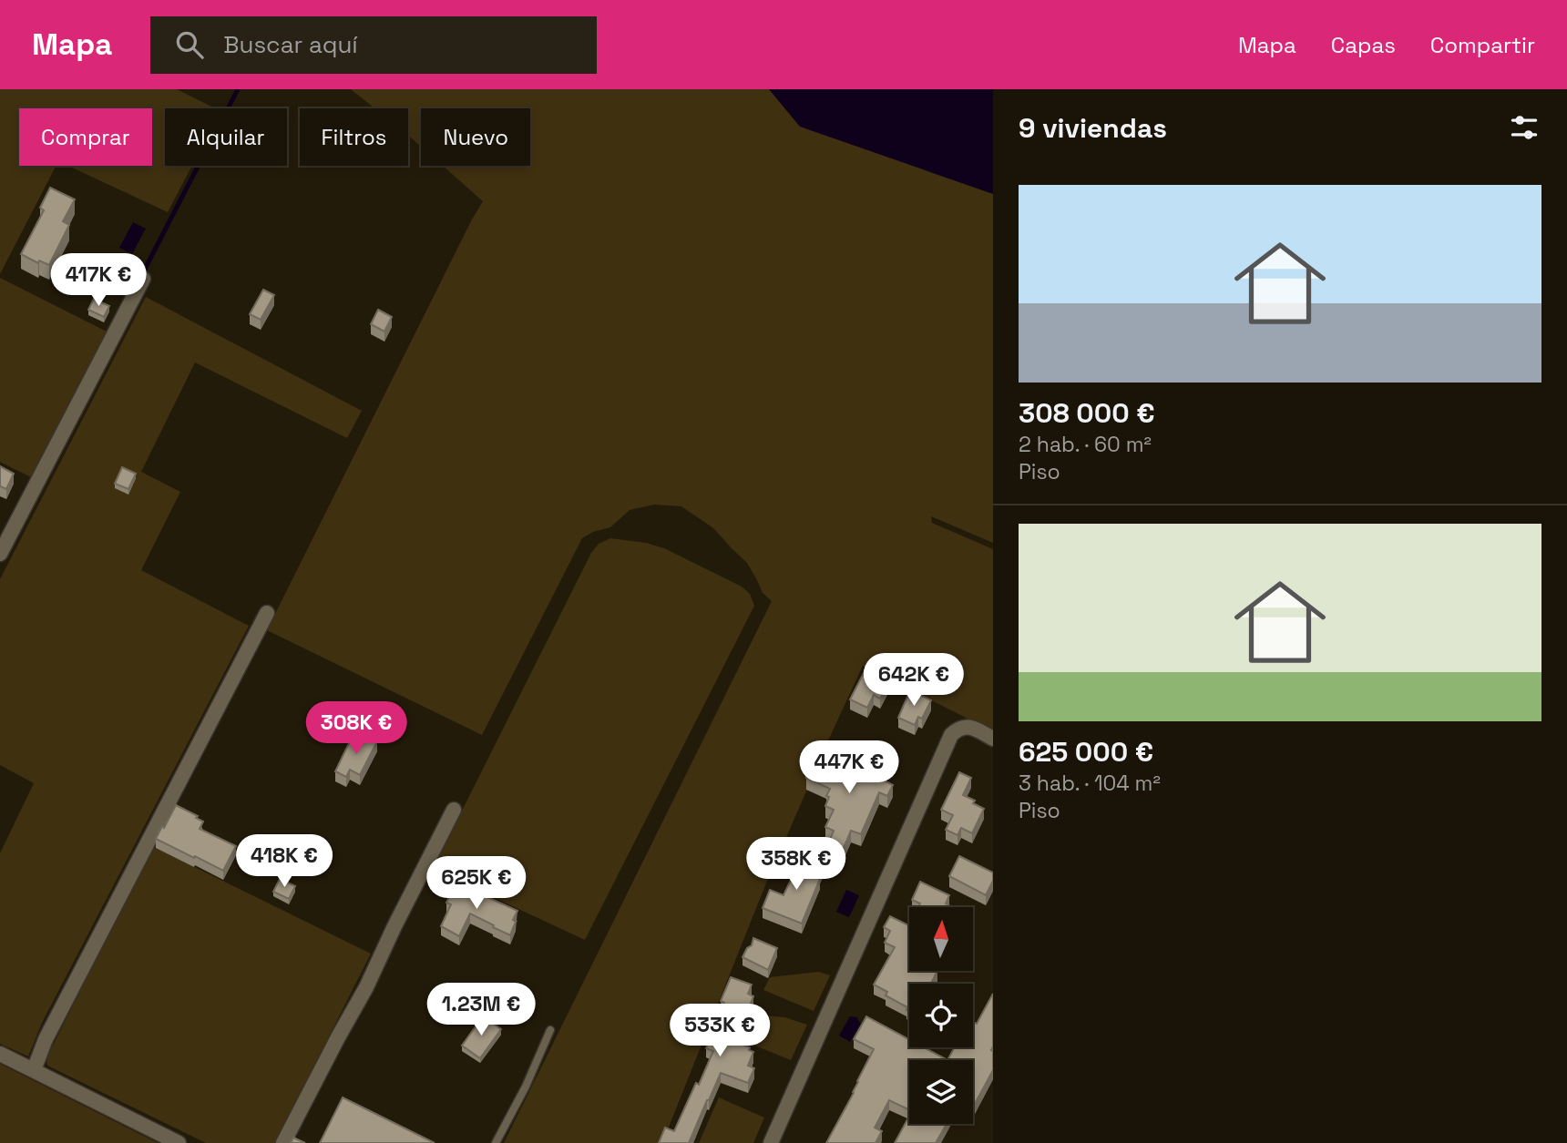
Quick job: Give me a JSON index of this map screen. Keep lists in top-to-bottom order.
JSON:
{
  "north": "top",
  "page": {
    "header": "Mapa",
    "search": "Buscar aquí",
    "nav": ["Mapa", "Capas", "Compartir"],
    "heading": "9 viviendas",
    "chip": [
      "Comprar",
      "Alquilar",
      "Filtros",
      "Nuevo"
    ],
    "list": [
      {
        "name": "308 000 €",
        "note": "2 hab. · 60 m² · Piso"
      },
      {
        "name": "625 000 €",
        "note": "3 hab. · 104 m² · Piso"
      }
    ],
    "price": [
      "417K €",
      "642K €",
      "308K €",
      "447K €",
      "418K €",
      "358K €",
      "625K €",
      "1.23M €",
      "533K €"
    ]
  }
}
